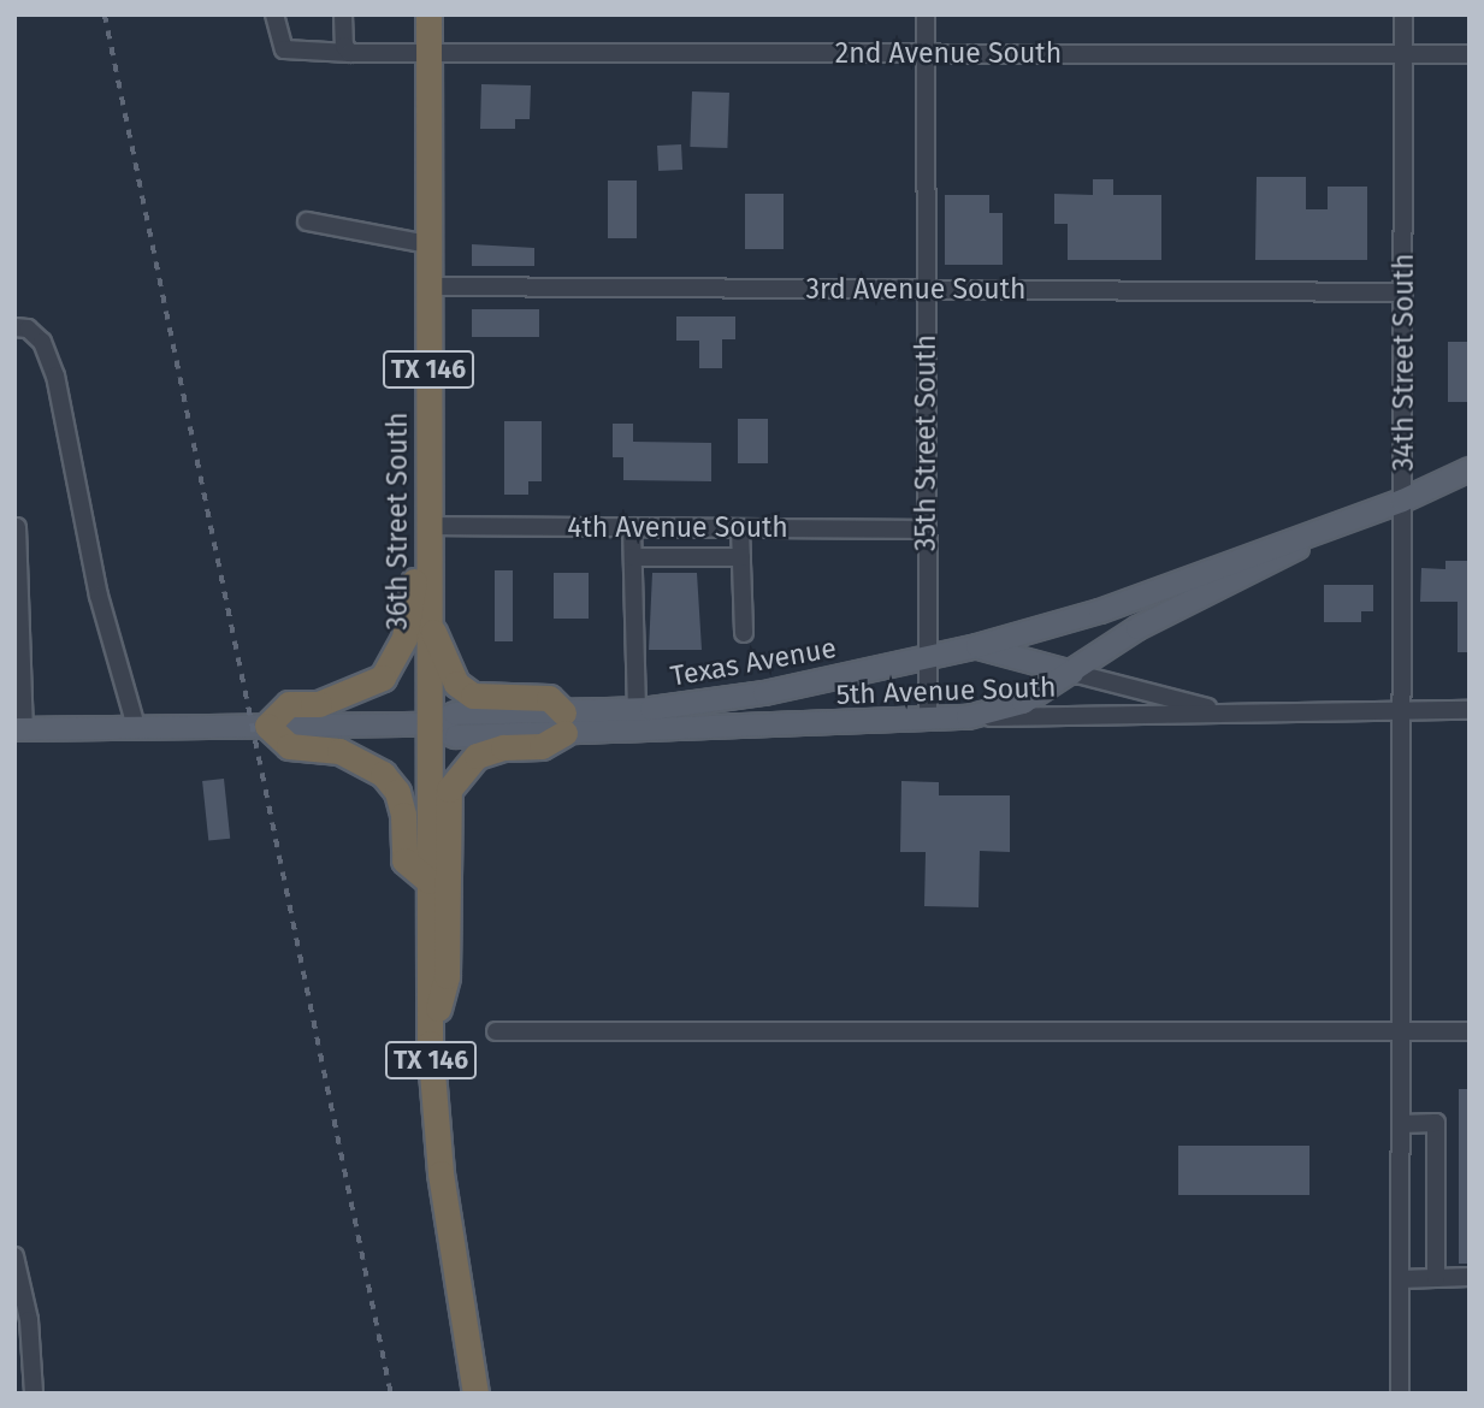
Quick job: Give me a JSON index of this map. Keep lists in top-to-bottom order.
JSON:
{
  "streets": {
    "highway": ["TX 146", "36th Street South"],
    "main road": ["Texas Avenue", "5th Avenue South"],
    "street": [
      "2nd Avenue South",
      "3rd Avenue South",
      "34th Street South",
      "35th Street South",
      "4th Avenue South"
    ]
  },
  "crossings": [
    ["2nd Avenue South", "34th Street South"],
    ["2nd Avenue South", "35th Street South"],
    ["2nd Avenue South", "36th Street South"],
    ["3rd Avenue South", "34th Street South"],
    ["3rd Avenue South", "35th Street South"],
    ["3rd Avenue South", "36th Street South"],
    ["34th Street South", "Texas Avenue"],
    ["34th Street South", "5th Avenue South"],
    ["TX 146", "36th Street South"],
    ["TX 146", "Texas Avenue"],
    ["TX 146", "5th Avenue South"],
    ["35th Street South", "4th Avenue South"],
    ["35th Street South", "Texas Avenue"],
    ["35th Street South", "5th Avenue South"],
    ["36th Street South", "4th Avenue South"],
    ["36th Street South", "5th Avenue South"],
    ["Texas Avenue", "5th Avenue South"]
  ]
}
